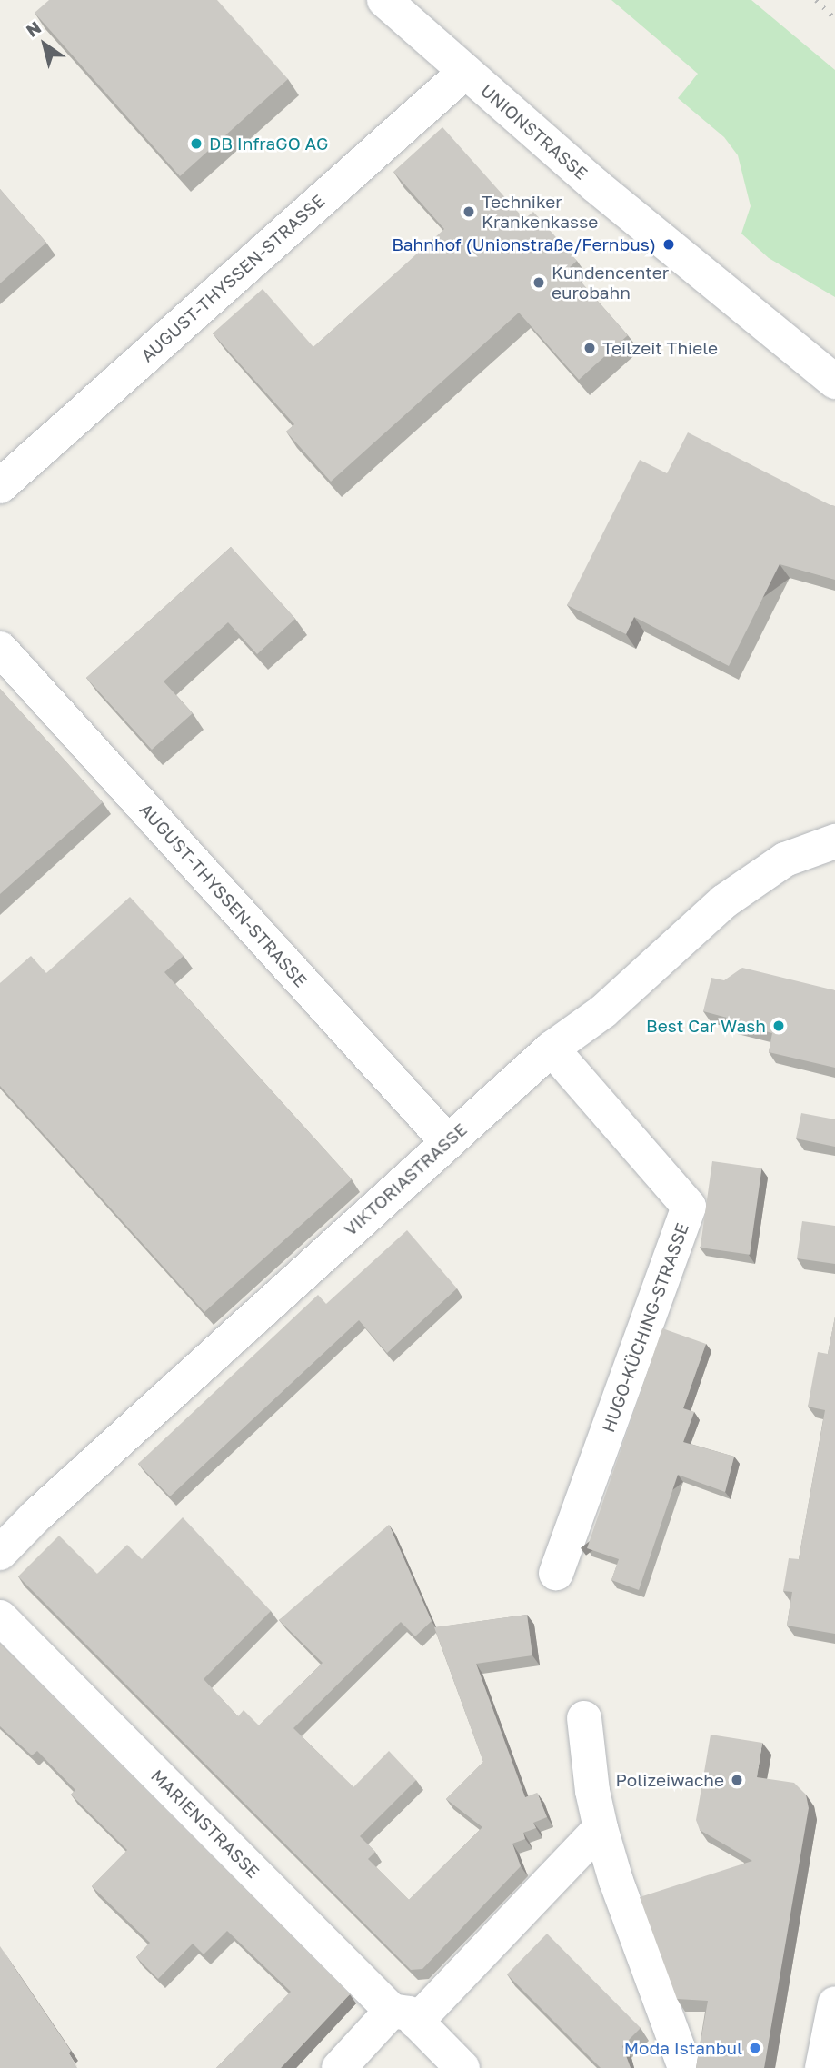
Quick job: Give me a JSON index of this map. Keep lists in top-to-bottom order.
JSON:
{
  "streets": {
    "street": [
      "UNIONSTRASSE",
      "AUGUST-THYSSEN-STRASSE",
      "VIKTORIASTRASSE",
      "HUGO-KÜCHING-STRASSE",
      "MARIENSTRASSE"
    ]
  },
  "crossings": [
    ["UNIONSTRASSE", "AUGUST-THYSSEN-STRASSE"],
    ["AUGUST-THYSSEN-STRASSE", "VIKTORIASTRASSE"],
    ["VIKTORIASTRASSE", "HUGO-KÜCHING-STRASSE"]
  ],
  "places": [
    "DB InfraGO AG",
    "Techniker Krankenkasse",
    "Bahnhof (Unionstraße/Fernbus)",
    "Kundencenter eurobahn",
    "Teilzeit Thiele",
    "Best Car Wash",
    "Polizeiwache",
    "Moda Istanbul"
  ],
  "north": "top left"
}
